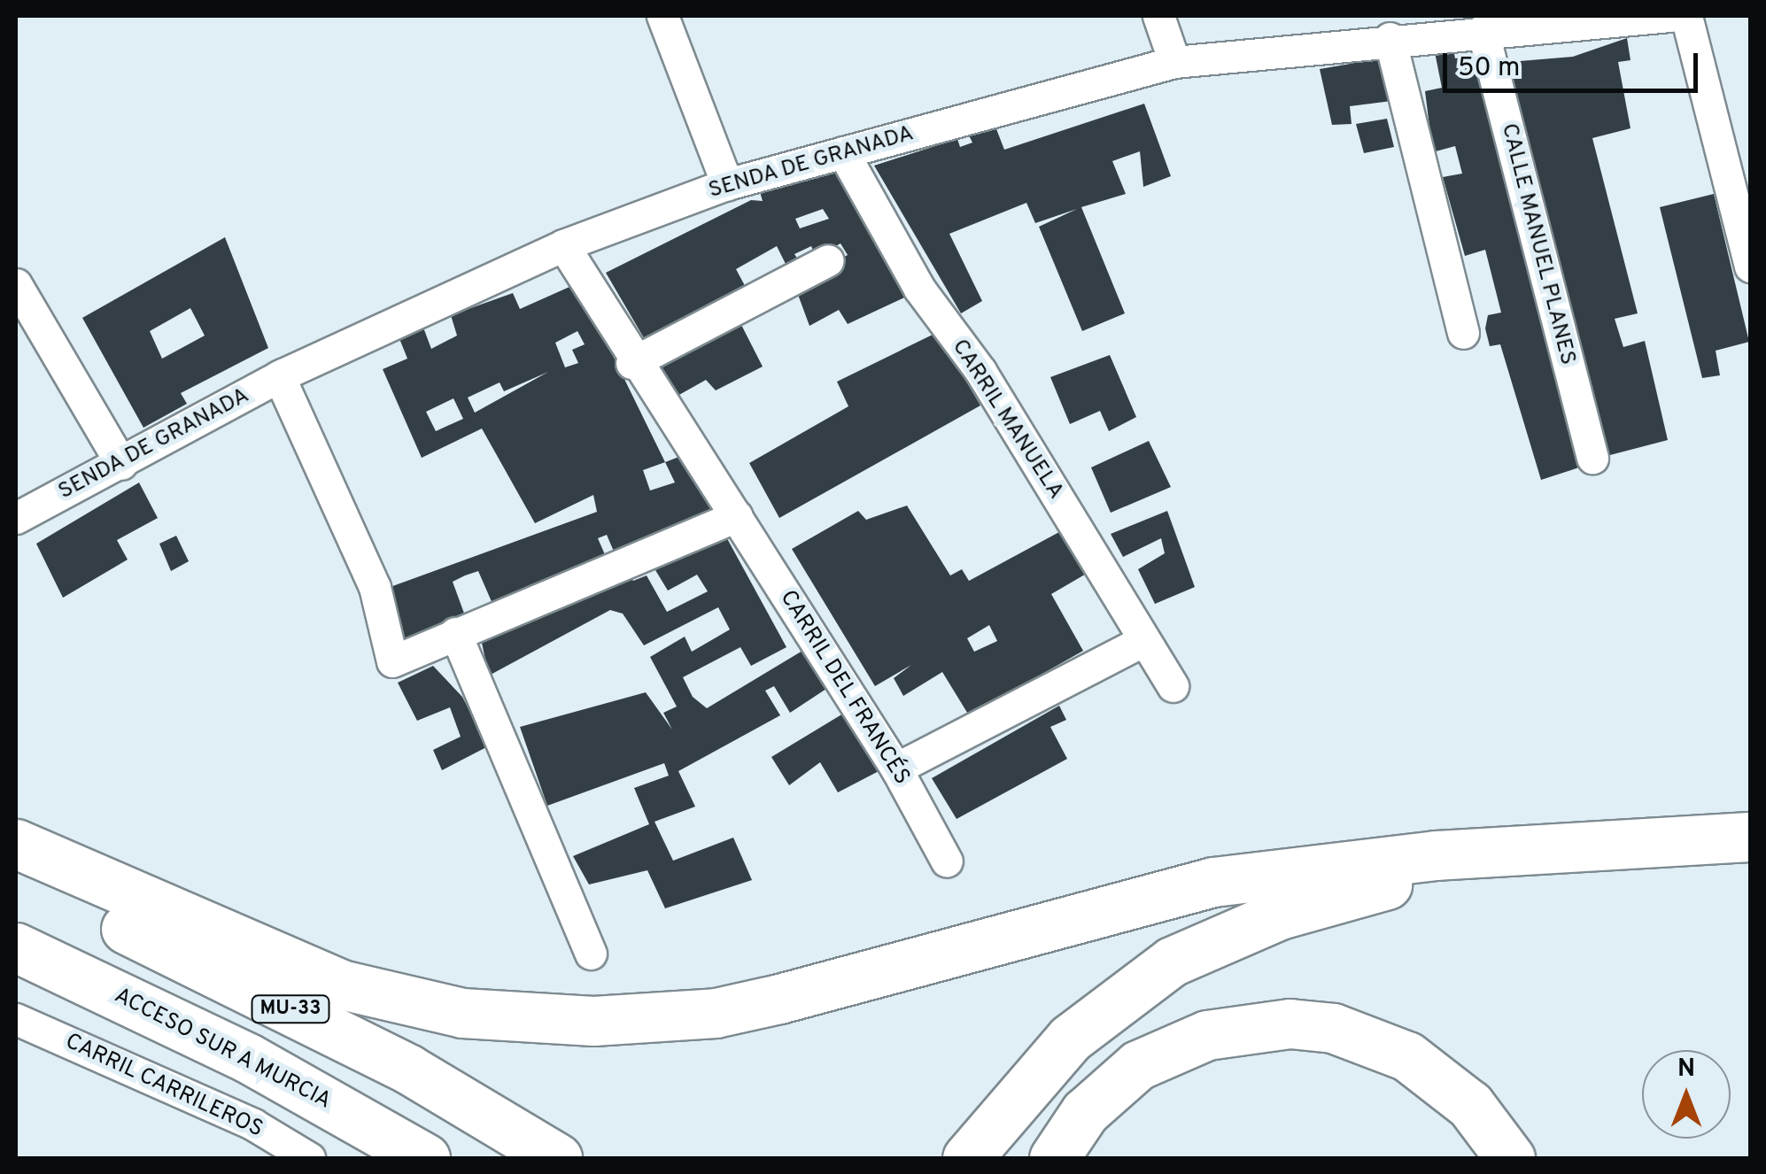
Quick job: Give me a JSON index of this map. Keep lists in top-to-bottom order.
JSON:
{
  "streets": {
    "highway": ["MU-33", "ACCESO SUR A MURCIA"],
    "street": [
      "SENDA DE GRANADA",
      "CALLE MANUEL PLANES",
      "CARRIL MANUELA",
      "CARRIL DEL FRANCÉS",
      "CARRIL CARRILEROS"
    ]
  },
  "crossings": [
    ["SENDA DE GRANADA", "CALLE MANUEL PLANES"],
    ["SENDA DE GRANADA", "CARRIL MANUELA"],
    ["SENDA DE GRANADA", "CARRIL DEL FRANCÉS"]
  ],
  "scale_bar": "50 m",
  "north": "top"
}
